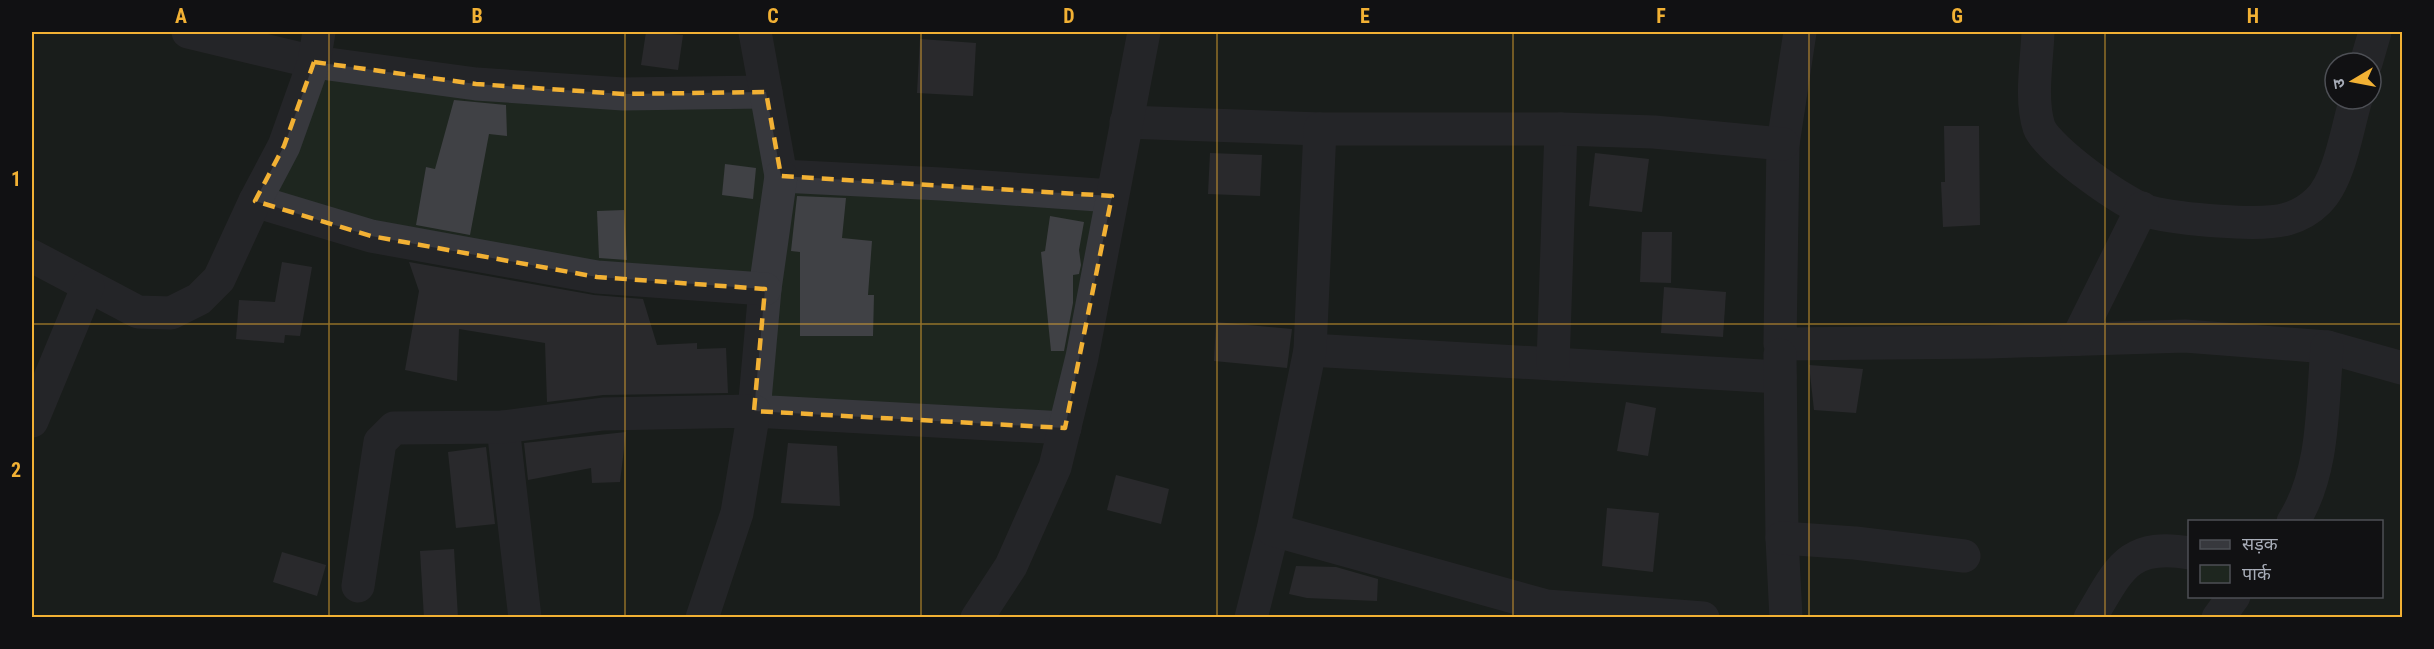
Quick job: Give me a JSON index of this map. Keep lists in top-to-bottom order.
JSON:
{
  "legend": ["सड़क", "पार्क"],
  "north": "left",
  "grid": {
    "columns": [
      "A",
      "B",
      "C",
      "D",
      "E",
      "F",
      "G",
      "H"
    ],
    "rows": ["1", "2"]
  }
}
